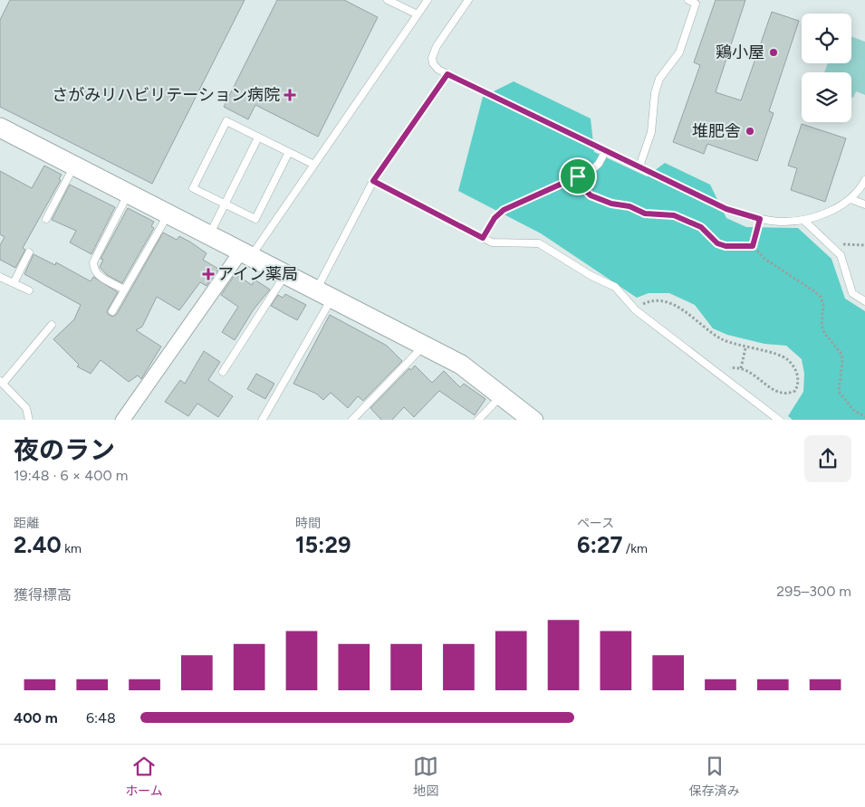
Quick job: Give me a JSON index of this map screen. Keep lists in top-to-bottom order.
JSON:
{
  "places": {
    "other": ["鶏小屋", "堆肥舎"],
    "health": ["さがみリハビリテーション病院", "アイン薬局"]
  },
  "page": {
    "heading": ["夜のラン", "19:48 · 6 × 400 m"],
    "stats": [
      ["距離", "2.40 km"],
      ["時間", "15:29"],
      ["ペース", "6:27 /km"]
    ],
    "chart": ["獲得標高", "295–300 m"],
    "list": [
      {
        "name": "400 m",
        "note": "6:48"
      }
    ],
    "tabs": ["ホーム", "地図", "保存済み"]
  }
}
